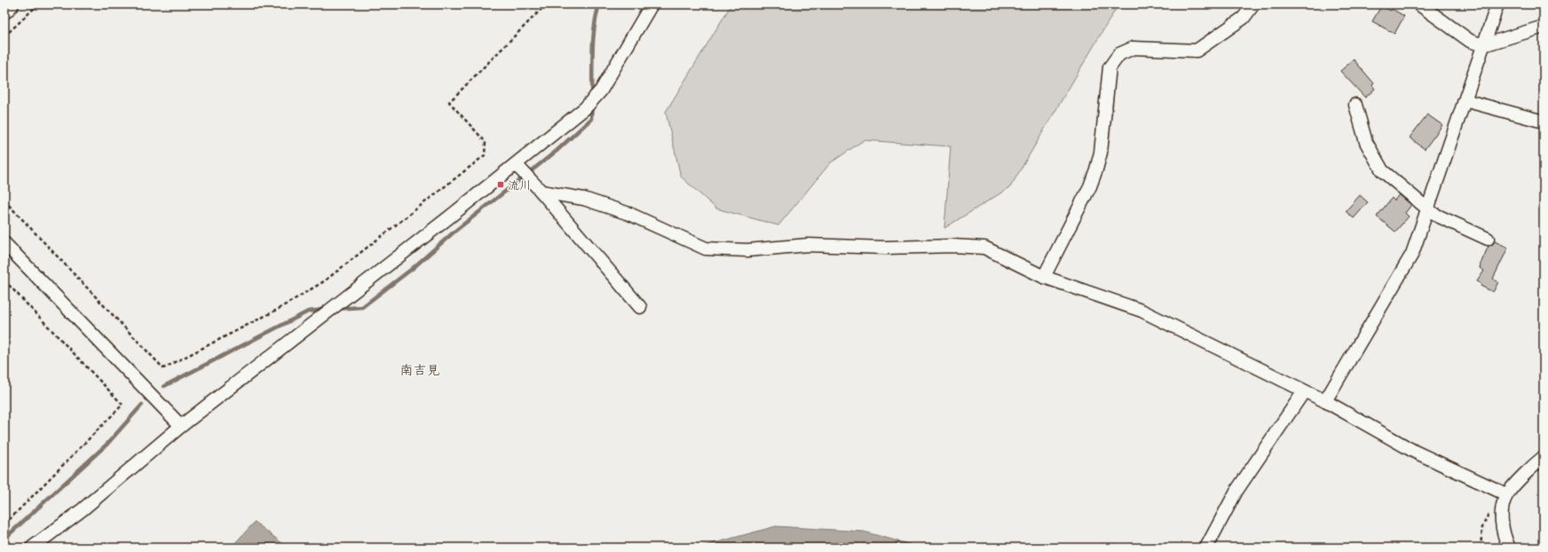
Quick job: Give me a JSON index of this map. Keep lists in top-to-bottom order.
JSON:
{
  "districts": ["南吉見"],
  "places": {
    "transit": ["流川"]
  }
}
